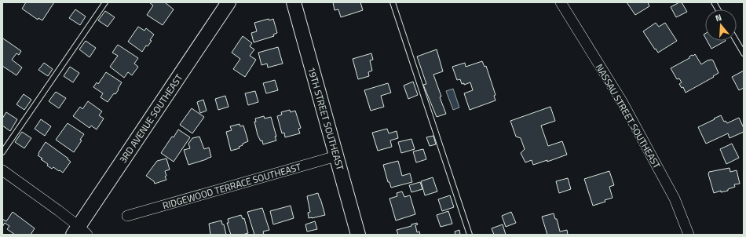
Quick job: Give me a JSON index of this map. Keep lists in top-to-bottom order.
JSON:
{
  "streets": {
    "main road": ["3RD AVENUE SOUTHEAST", "19TH STREET SOUTHEAST"],
    "street": ["NASSAU STREET SOUTHEAST", "RIDGEWOOD TERRACE SOUTHEAST"]
  },
  "crossings": [
    ["19TH STREET SOUTHEAST", "RIDGEWOOD TERRACE SOUTHEAST"]
  ],
  "north": "top"
}
